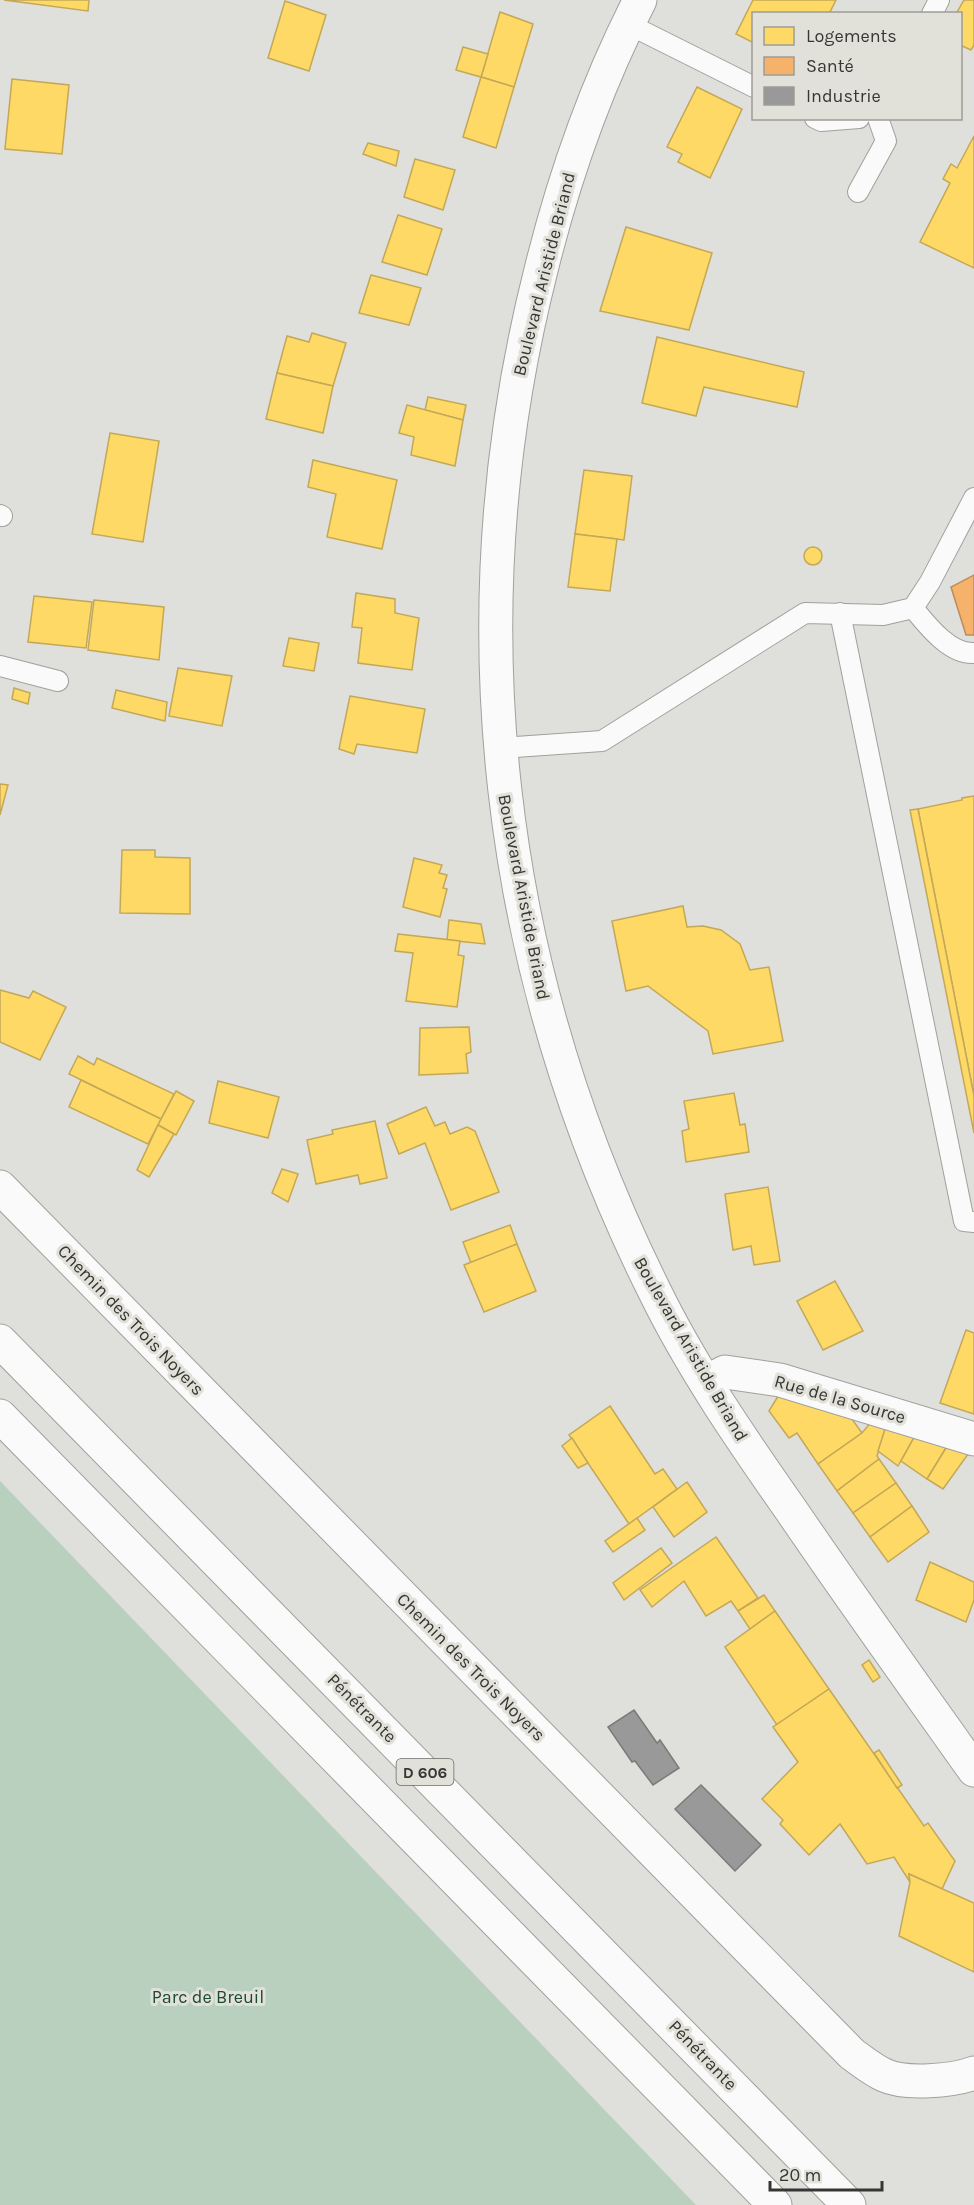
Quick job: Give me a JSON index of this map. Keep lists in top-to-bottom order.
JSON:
{
  "streets": {
    "street": [
      "Boulevard Aristide Briand",
      "Chemin des Trois Noyers",
      "Rue de la Source",
      "Pénétrante",
      "D 606"
    ]
  },
  "crossings": [
    ["Boulevard Aristide Briand", "Rue de la Source"]
  ],
  "parks": ["Parc de Breuil"],
  "legend": ["Logements", "Santé", "Industrie"],
  "scale_bar": "20 m"
}
